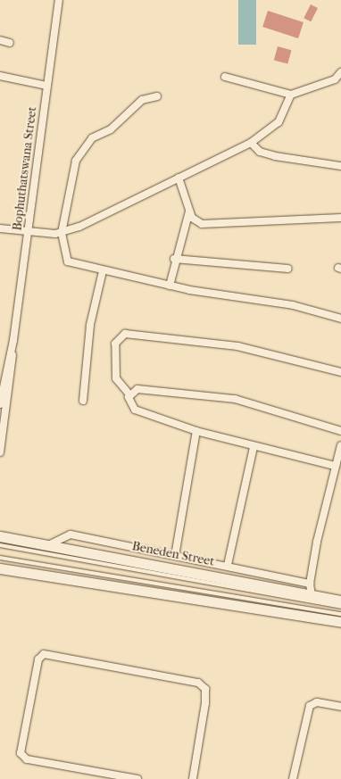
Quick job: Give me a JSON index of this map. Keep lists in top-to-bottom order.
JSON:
{
  "streets": {
    "main road": ["Beneden Street"],
    "street": ["Bophuthatswana Street"]
  }
}
